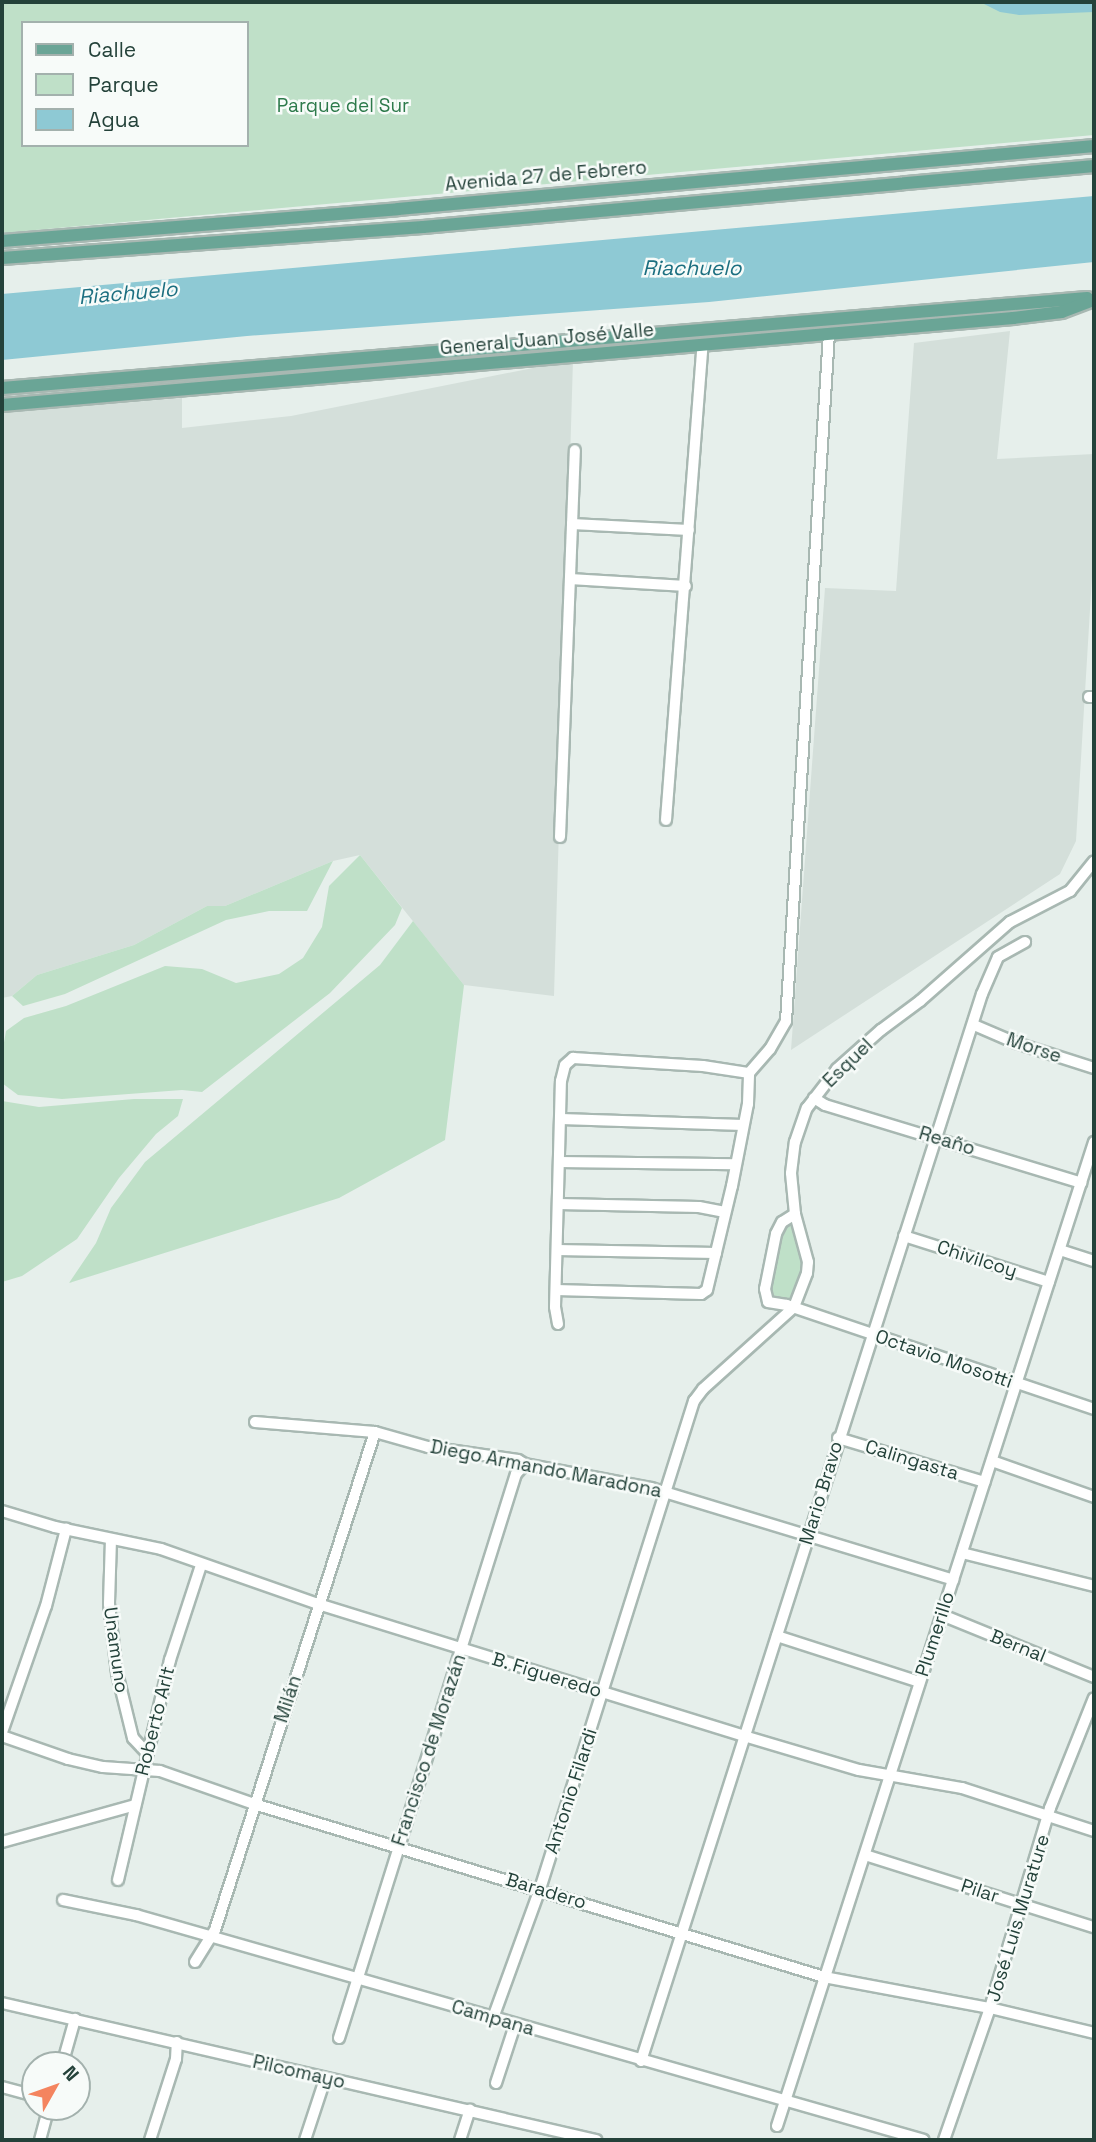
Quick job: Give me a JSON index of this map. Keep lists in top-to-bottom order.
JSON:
{
  "streets": {
    "main road": ["Avenida 27 de Febrero", "General Juan José Valle"],
    "street": [
      "Morse",
      "Esquel",
      "Reaño",
      "Chivilcoy",
      "Octavio Mosotti",
      "Calingasta",
      "Diego Armando Maradona",
      "Mario Bravo",
      "Plumerillo",
      "Bernal",
      "Unamuno",
      "B. Figueredo",
      "Milán",
      "Roberto Arlt",
      "Francisco de Morazán",
      "Antonio Filardi",
      "Baradero",
      "Pilar",
      "José Luis Murature",
      "Campana",
      "Pilcomayo"
    ]
  },
  "crossings": [
    ["Morse", "Mario Bravo"],
    ["Esquel", "Reaño"],
    ["Esquel", "Octavio Mosotti"],
    ["Esquel", "Antonio Filardi"],
    ["Reaño", "Mario Bravo"],
    ["Reaño", "Plumerillo"],
    ["Chivilcoy", "Mario Bravo"],
    ["Chivilcoy", "Plumerillo"],
    ["Octavio Mosotti", "Mario Bravo"],
    ["Octavio Mosotti", "Plumerillo"],
    ["Calingasta", "Mario Bravo"],
    ["Calingasta", "Plumerillo"],
    ["Diego Armando Maradona", "Mario Bravo"],
    ["Diego Armando Maradona", "Plumerillo"],
    ["Diego Armando Maradona", "Milán"],
    ["Diego Armando Maradona", "Francisco de Morazán"],
    ["Diego Armando Maradona", "Antonio Filardi"],
    ["Mario Bravo", "B. Figueredo"],
    ["Mario Bravo", "Baradero"],
    ["Mario Bravo", "Campana"],
    ["Plumerillo", "Bernal"],
    ["Plumerillo", "B. Figueredo"],
    ["Plumerillo", "Baradero"],
    ["Plumerillo", "Pilar"],
    ["Plumerillo", "Campana"],
    ["Unamuno", "B. Figueredo"],
    ["Unamuno", "Roberto Arlt"],
    ["B. Figueredo", "Milán"],
    ["B. Figueredo", "Roberto Arlt"],
    ["B. Figueredo", "Francisco de Morazán"],
    ["B. Figueredo", "Antonio Filardi"],
    ["B. Figueredo", "José Luis Murature"],
    ["Milán", "Baradero"],
    ["Milán", "Campana"],
    ["Roberto Arlt", "Baradero"],
    ["Francisco de Morazán", "Baradero"],
    ["Francisco de Morazán", "Campana"],
    ["Antonio Filardi", "Baradero"],
    ["Antonio Filardi", "Campana"],
    ["Baradero", "José Luis Murature"],
    ["Pilar", "José Luis Murature"]
  ],
  "water": ["Riachuelo"],
  "parks": ["Parque del Sur"],
  "legend": ["Calle", "Parque", "Agua"],
  "north": "top right"
}
